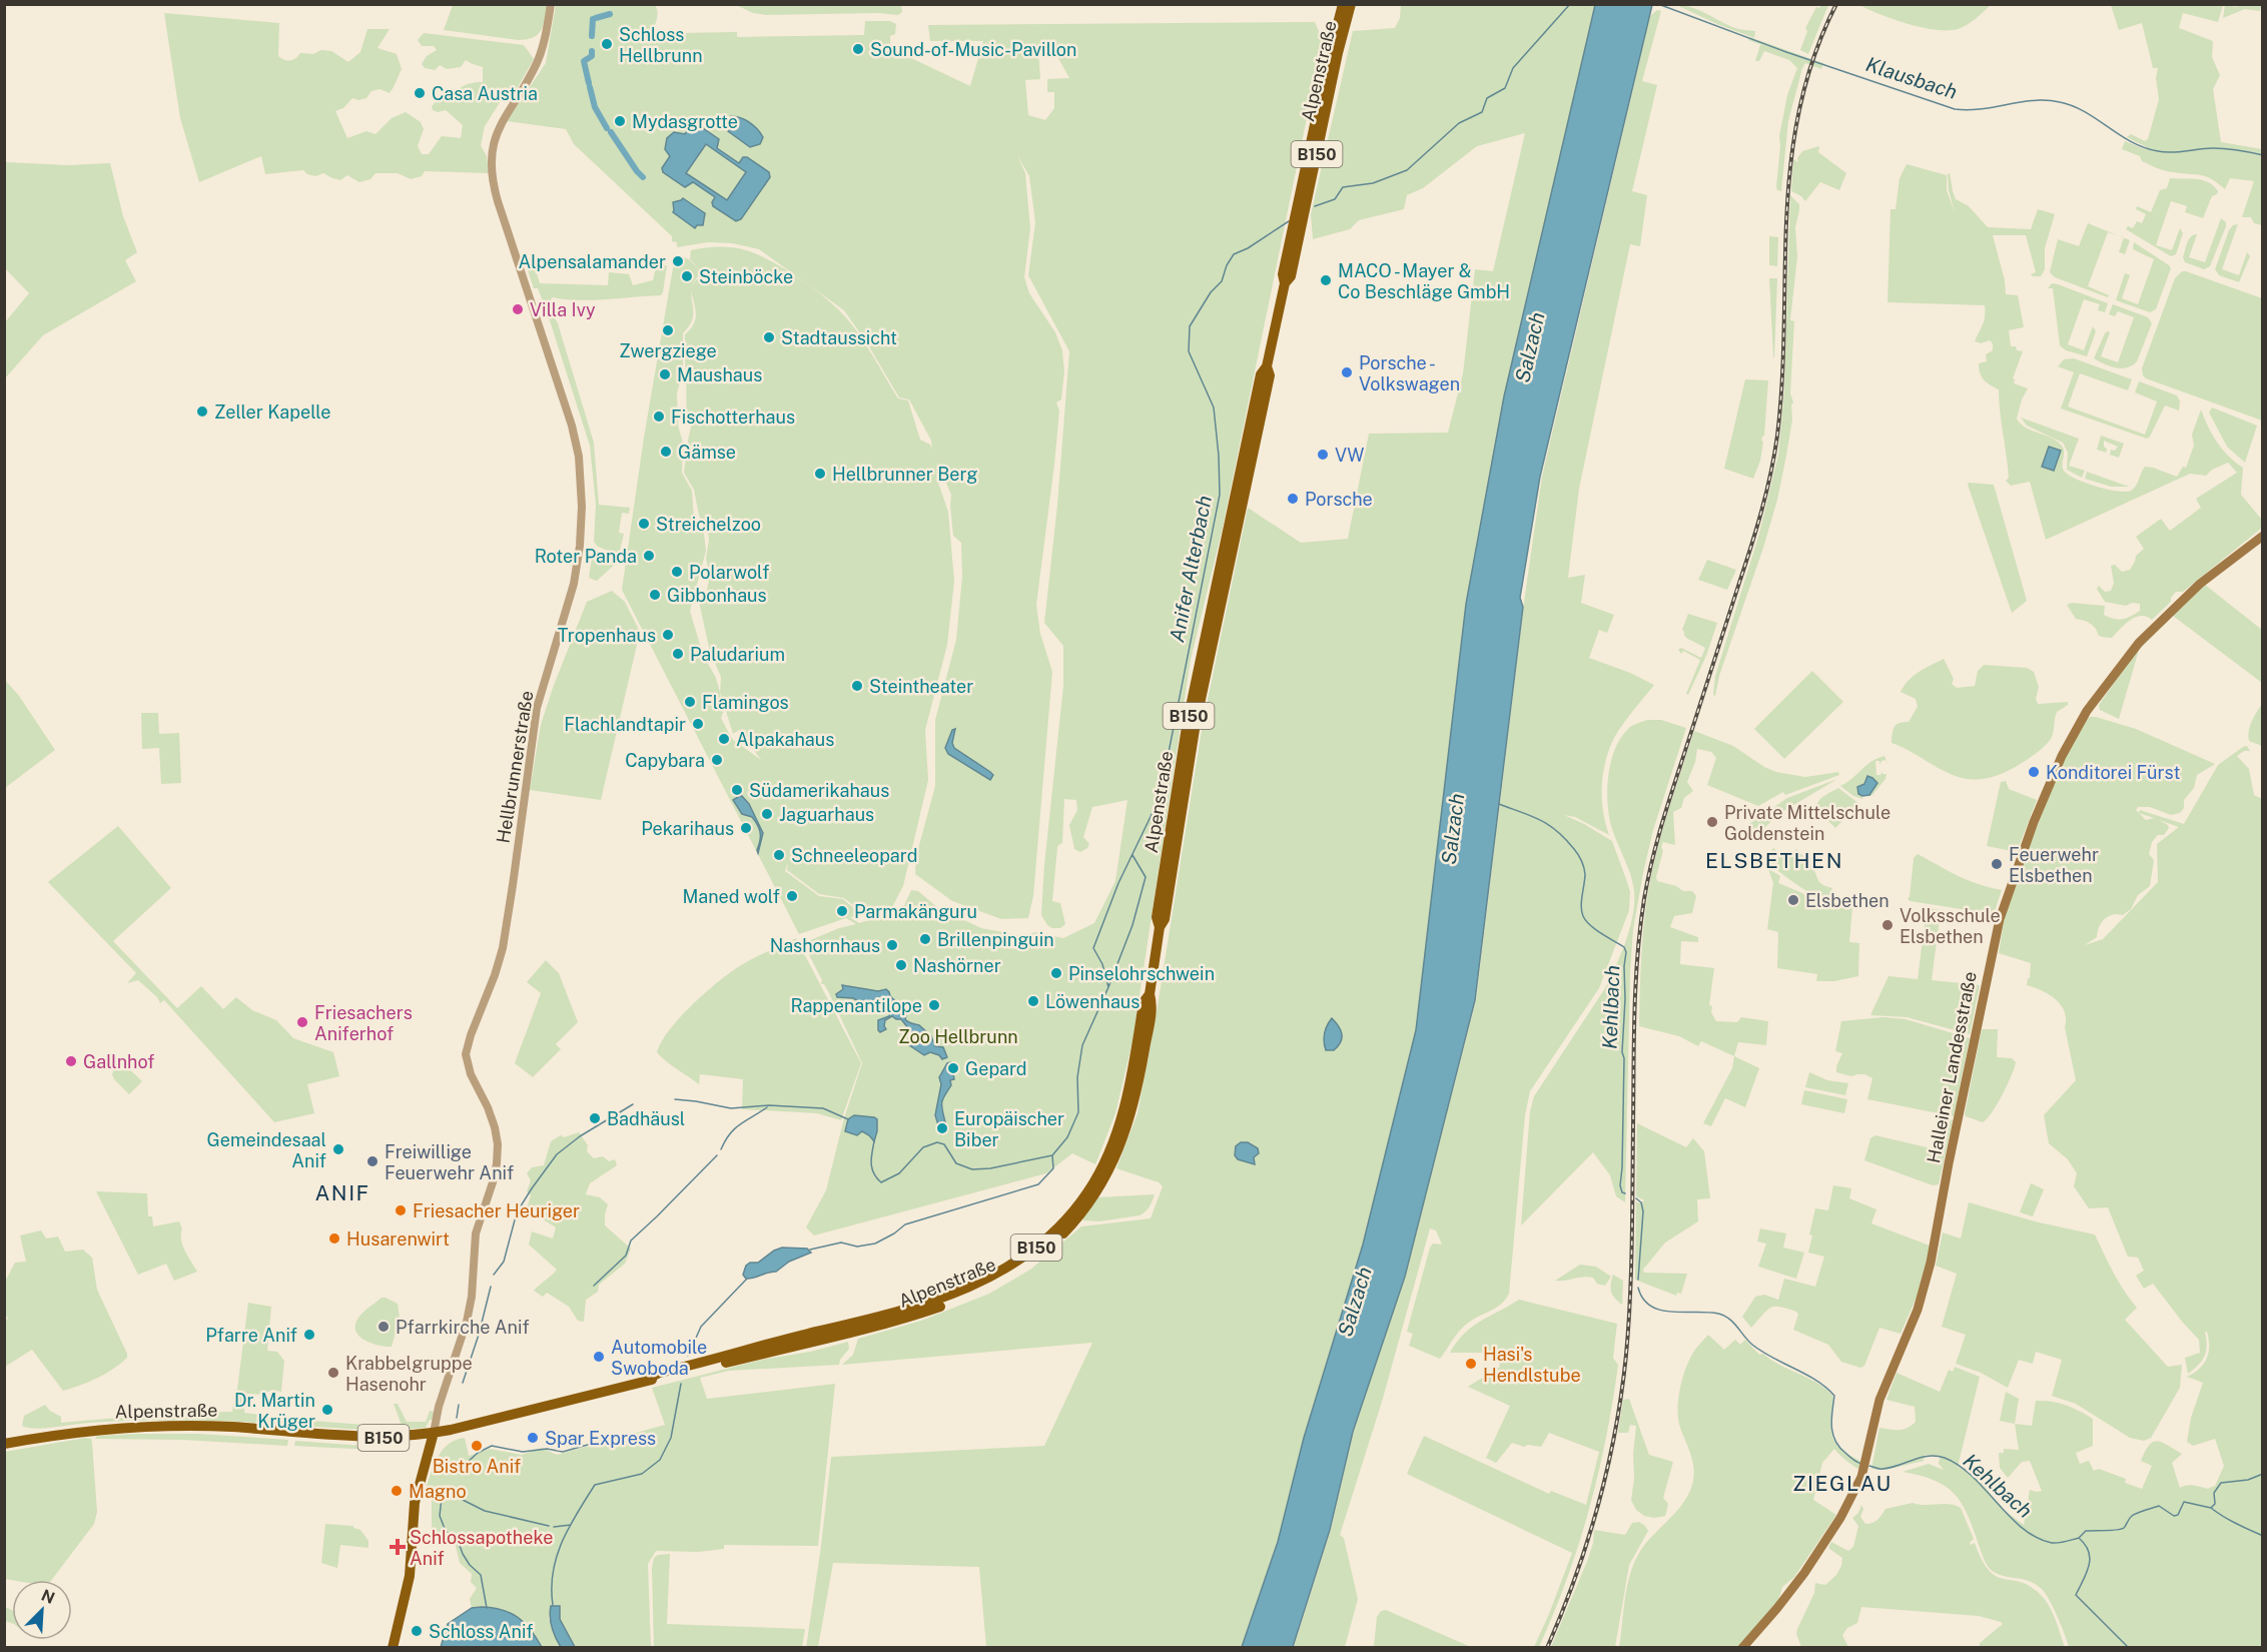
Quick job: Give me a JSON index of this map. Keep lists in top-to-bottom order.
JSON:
{
  "streets": {
    "main road": ["Alpenstraße", "B150", "Halleiner Landesstraße"],
    "street": ["Hellbrunnerstraße"]
  },
  "crossings": [
    ["Alpenstraße", "Hellbrunnerstraße"]
  ],
  "districts": ["ELSBETHEN", "ANIF", "ZIEGLAU"],
  "water": [
    "Klausbach",
    "Salzach",
    "Anifer Alterbach",
    "Kehlbach"
  ],
  "parks": ["Zoo Hellbrunn"],
  "places": {
    "other": [
      "Schloss Hellbrunn",
      "Sound-of-Music-Pavillon",
      "Casa Austria",
      "Mydasgrotte",
      "Alpensalamander",
      "Steinböcke",
      "MACO - Mayer & Co Beschläge GmbH",
      "Villa Ivy",
      "Zwergziege",
      "Stadtaussicht",
      "Porsche - Volkswagen",
      "Maushaus",
      "Zeller Kapelle",
      "Fischotterhaus",
      "Gämse",
      "VW",
      "Hellbrunner Berg",
      "Porsche",
      "Streichelzoo",
      "Roter Panda",
      "Polarwolf",
      "Gibbonhaus",
      "Tropenhaus",
      "Paludarium",
      "Steintheater",
      "Flamingos",
      "Flachlandtapir",
      "Alpakahaus",
      "Capybara",
      "Konditorei Fürst",
      "Südamerikahaus",
      "Jaguarhaus",
      "Private Mittelschule Goldenstein",
      "Pekarihaus",
      "Schneeleopard",
      "Feuerwehr Elsbethen",
      "Maned wolf",
      "Elsbethen",
      "Parmakänguru",
      "Volksschule Elsbethen",
      "Brillenpinguin",
      "Nashornhaus",
      "Nashörner",
      "Pinselohrschwein",
      "Löwenhaus",
      "Rappenantilope",
      "Friesachers Aniferhof",
      "Gallnhof",
      "Gepard",
      "Badhäusl",
      "Europäischer Biber",
      "Gemeindesaal Anif",
      "Freiwillige Feuerwehr Anif",
      "Friesacher Heuriger",
      "Husarenwirt",
      "Pfarrkirche Anif",
      "Pfarre Anif",
      "Automobile Swoboda",
      "Hasi's Hendlstube",
      "Krabbelgruppe Hasenohr",
      "Dr. Martin Krüger",
      "Spar Express",
      "Bistro Anif",
      "Magno",
      "Schloss Anif"
    ],
    "health": ["Schlossapotheke Anif"]
  },
  "north": "top right"
}
